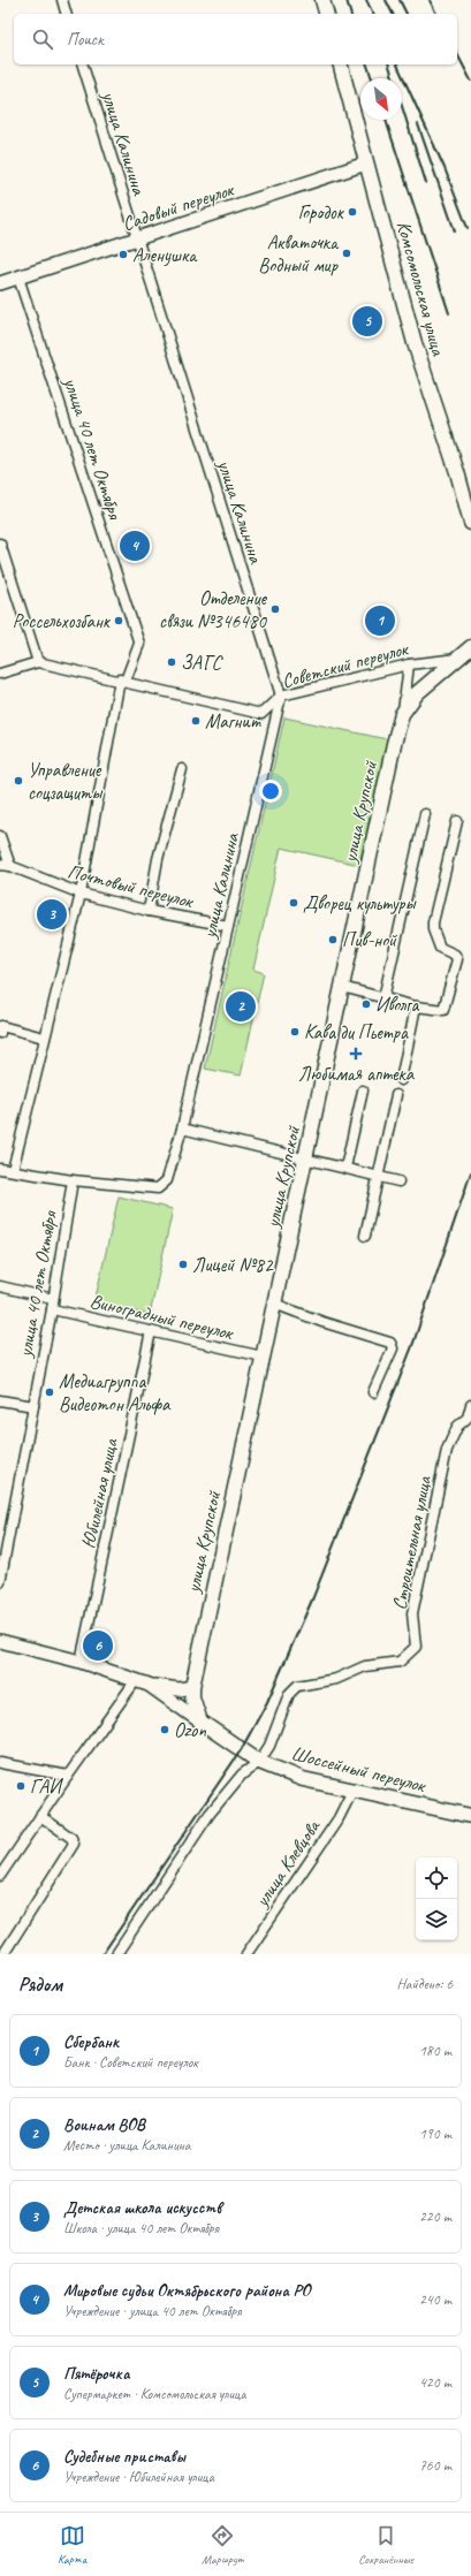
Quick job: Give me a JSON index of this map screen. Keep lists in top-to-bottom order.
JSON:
{
  "streets": {
    "main road": ["Комсомольская улица", "улица Крупской", "Шоссейный переулок"],
    "street": [
      "улица Калинина",
      "Садовый переулок",
      "улица 40 лет Октября",
      "Советский переулок",
      "Почтовый переулок",
      "Виноградный переулок",
      "Юбилейная улица",
      "Строительная улица",
      "улица Клевцова"
    ]
  },
  "crossings": [
    ["улица Калинина", "Садовый переулок"],
    ["улица Калинина", "улица 40 лет Октября"],
    ["улица Калинина", "Советский переулок"],
    ["улица Калинина", "Почтовый переулок"],
    ["Садовый переулок", "Комсомольская улица"],
    ["Садовый переулок", "улица 40 лет Октября"],
    ["улица 40 лет Октября", "Советский переулок"],
    ["улица 40 лет Октября", "Почтовый переулок"],
    ["улица 40 лет Октября", "Виноградный переулок"],
    ["Советский переулок", "улица Крупской"],
    ["улица Крупской", "Виноградный переулок"],
    ["улица Крупской", "Шоссейный переулок"],
    ["Виноградный переулок", "Юбилейная улица"],
    ["Строительная улица", "Шоссейный переулок"],
    ["Шоссейный переулок", "улица Клевцова"]
  ],
  "places": {
    "other": [
      "Городок",
      "Акваточка Водный мир",
      "Аленушка",
      "Отделение связи №346480",
      "Россельхозбанк",
      "ЗАГС",
      "Магнит",
      "Управление соцзащиты",
      "Дворец культуры",
      "Пив-ной",
      "Иволга",
      "Кава ди Пьетра",
      "Лицей №82",
      "Медиагруппа Видеотон Альфа",
      "Ozon",
      "ГАИ"
    ],
    "health": ["Любимая аптека"]
  },
  "north": "bottom right",
  "page": {
    "search": "Поиск",
    "pins": [
      "5",
      "4",
      "1",
      "3",
      "2",
      "6"
    ],
    "heading": ["Рядом", "Найдено: 6"],
    "list": [
      {
        "mark": "1",
        "name": "Сбербанк",
        "note": "Банк · Советский переулок",
        "value": "180 m"
      },
      {
        "mark": "2",
        "name": "Воинам ВОВ",
        "note": "Место · улица Калинина",
        "value": "190 m"
      },
      {
        "mark": "3",
        "name": "Детская школа искусств",
        "note": "Школа · улица 40 лет Октября",
        "value": "220 m"
      },
      {
        "mark": "4",
        "name": "Мировые судьи Октябрьского района РО",
        "note": "Учреждение · улица 40 лет Октября",
        "value": "240 m"
      },
      {
        "mark": "5",
        "name": "Пятёрочка",
        "note": "Супермаркет · Комсомольская улица",
        "value": "420 m"
      },
      {
        "mark": "6",
        "name": "Судебные приставы",
        "note": "Учреждение · Юбилейная улица",
        "value": "760 m"
      }
    ],
    "nav": ["Карта", "Маршрут", "Сохранённые"]
  }
}
